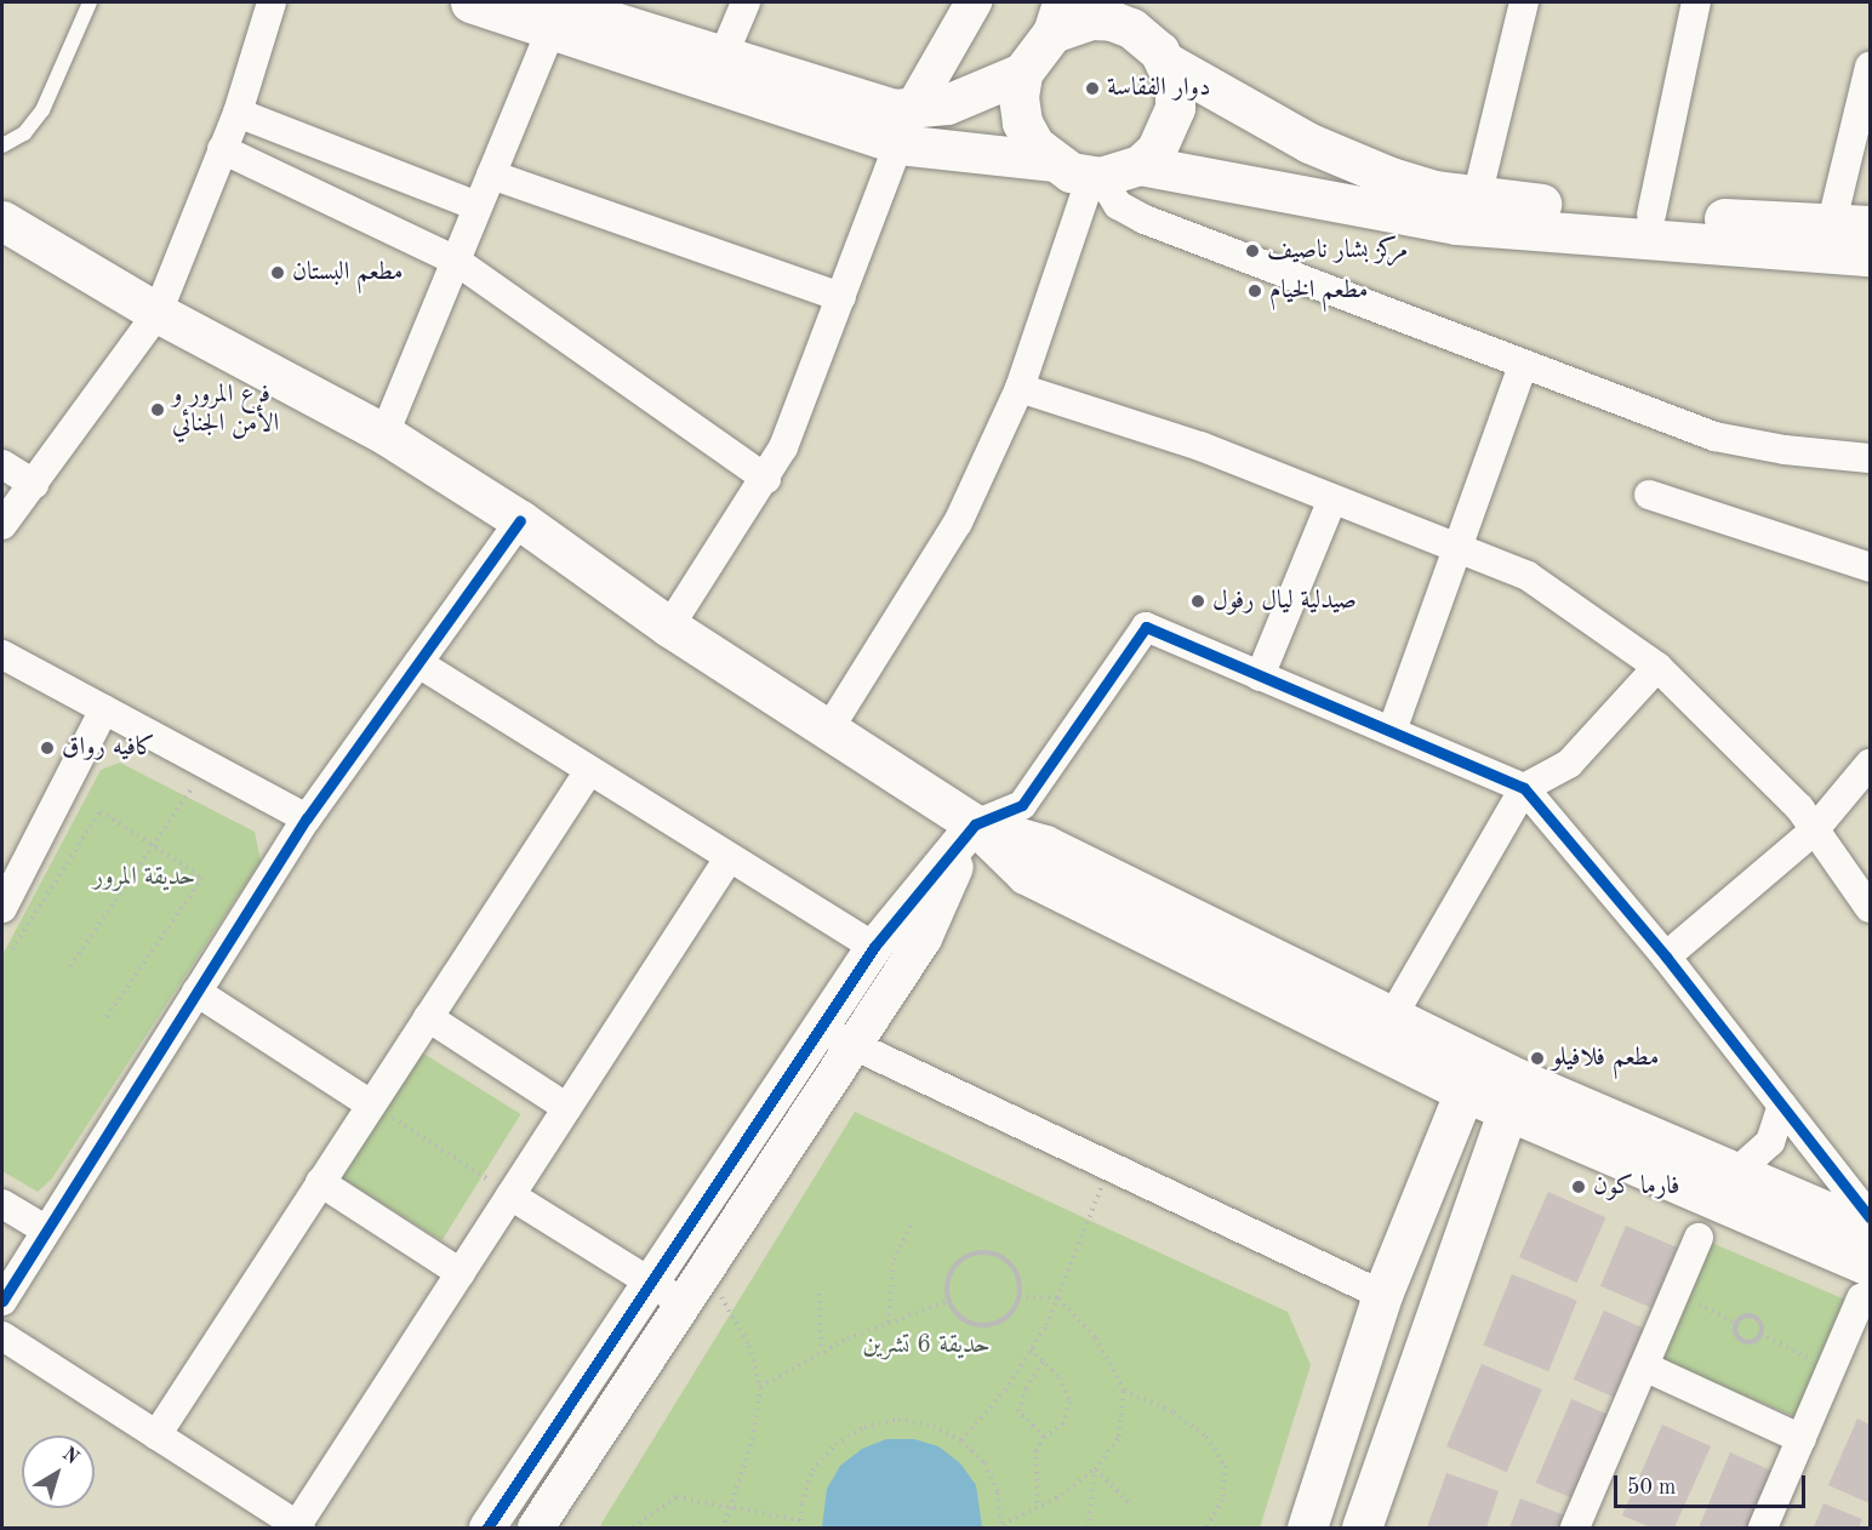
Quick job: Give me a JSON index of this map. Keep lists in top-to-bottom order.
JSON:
{
  "parks": ["حديقة المرور", "حديقة 6 تشرين"],
  "places": [
    "دوار الفقاسة",
    "مركز بشار ناصيف",
    "مطعم البستان",
    "مطعم الخيام",
    "فرع المرور و الأمن الجنائي",
    "صيدلية ليال رفول",
    "كافيه رواق",
    "مطعم فلافيلو",
    "فارما كون"
  ],
  "scale_bar": "50 m",
  "north": "top right"
}
